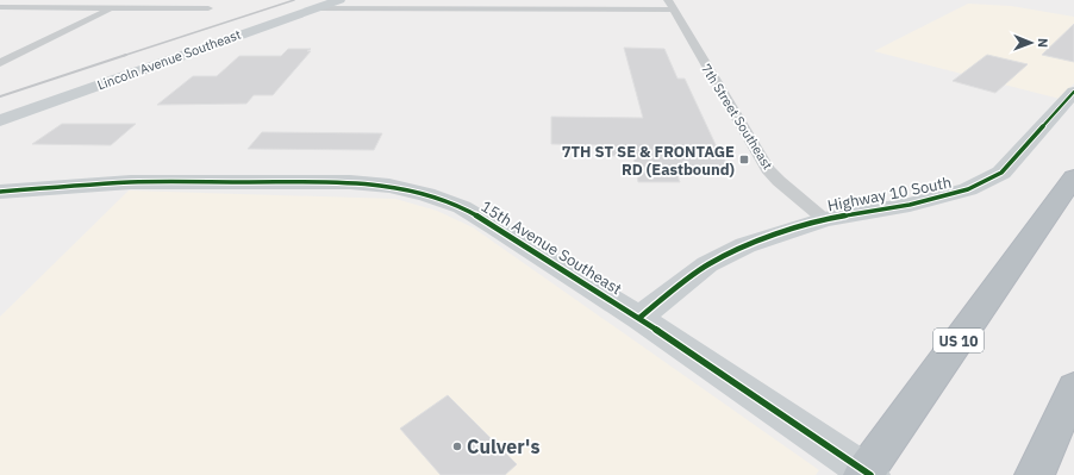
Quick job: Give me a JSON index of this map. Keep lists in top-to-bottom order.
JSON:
{
  "streets": {
    "highway": ["US 10"],
    "street": [
      "Lincoln Avenue Southeast",
      "7th Street Southeast",
      "Highway 10 South",
      "15th Avenue Southeast"
    ]
  },
  "crossings": [
    ["7th Street Southeast", "Highway 10 South"],
    ["Highway 10 South", "15th Avenue Southeast"],
    ["15th Avenue Southeast", "US 10"]
  ],
  "places": {
    "transit": ["7TH ST SE & FRONTAGE RD (Eastbound)"],
    "other": ["Culver's"]
  },
  "north": "right"
}
